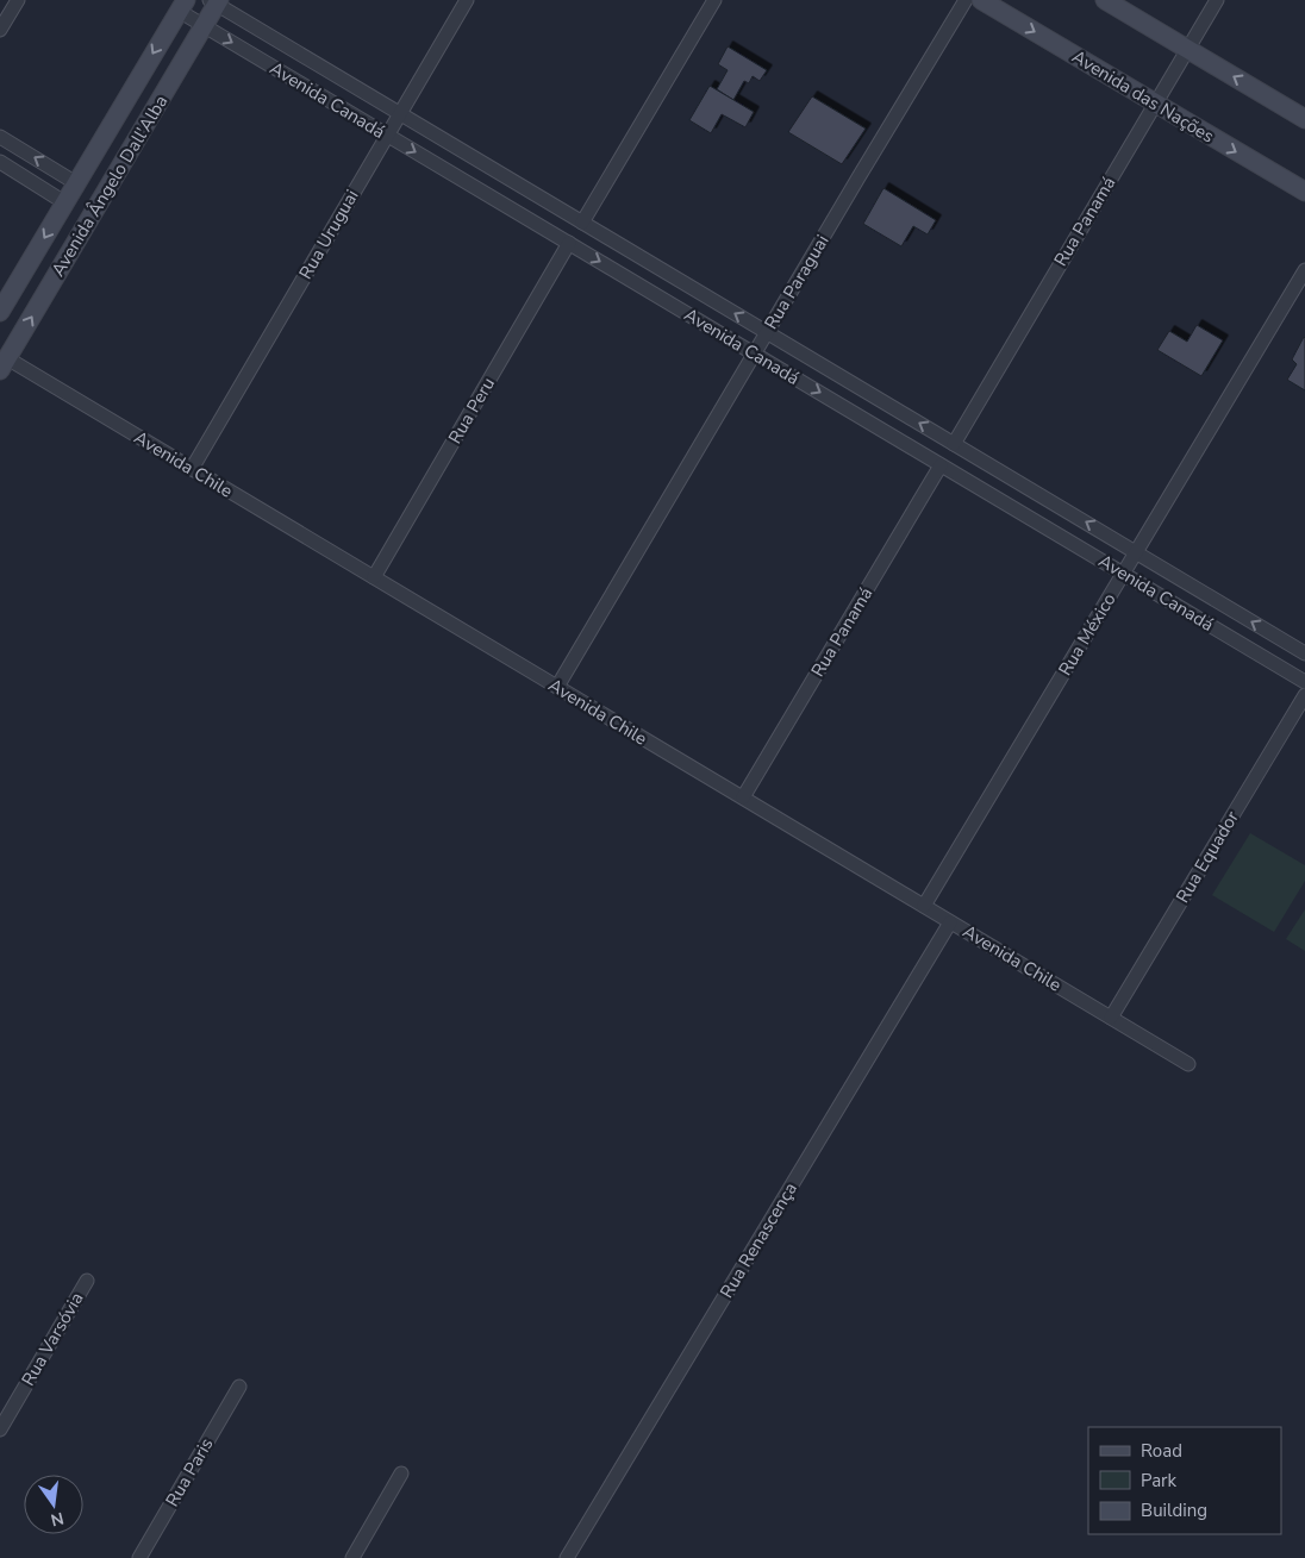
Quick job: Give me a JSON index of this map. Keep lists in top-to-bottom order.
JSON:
{
  "streets": {
    "main road": ["Avenida das Nações", "Avenida Ângelo Dall'Alba"],
    "street": [
      "Avenida Canadá",
      "Rua Panamá",
      "Rua Uruguai",
      "Rua Paraguai",
      "Rua Peru",
      "Avenida Chile",
      "Rua México",
      "Rua Equador",
      "Rua Renascença",
      "Rua Varsóvia",
      "Rua Paris"
    ]
  },
  "crossings": [
    ["Avenida das Nações", "Rua Panamá"],
    ["Avenida Canadá", "Avenida Ângelo Dall'Alba"],
    ["Avenida Canadá", "Rua Panamá"],
    ["Avenida Canadá", "Rua Uruguai"],
    ["Avenida Canadá", "Rua Paraguai"],
    ["Avenida Canadá", "Rua Peru"],
    ["Avenida Canadá", "Rua México"],
    ["Avenida Ângelo Dall'Alba", "Avenida Chile"],
    ["Rua Panamá", "Avenida Chile"],
    ["Rua Uruguai", "Avenida Chile"],
    ["Rua Paraguai", "Avenida Chile"],
    ["Rua Peru", "Avenida Chile"],
    ["Avenida Chile", "Rua México"],
    ["Avenida Chile", "Rua Equador"],
    ["Avenida Chile", "Rua Renascença"]
  ],
  "legend": ["Road", "Park", "Building"],
  "north": "bottom"
}
